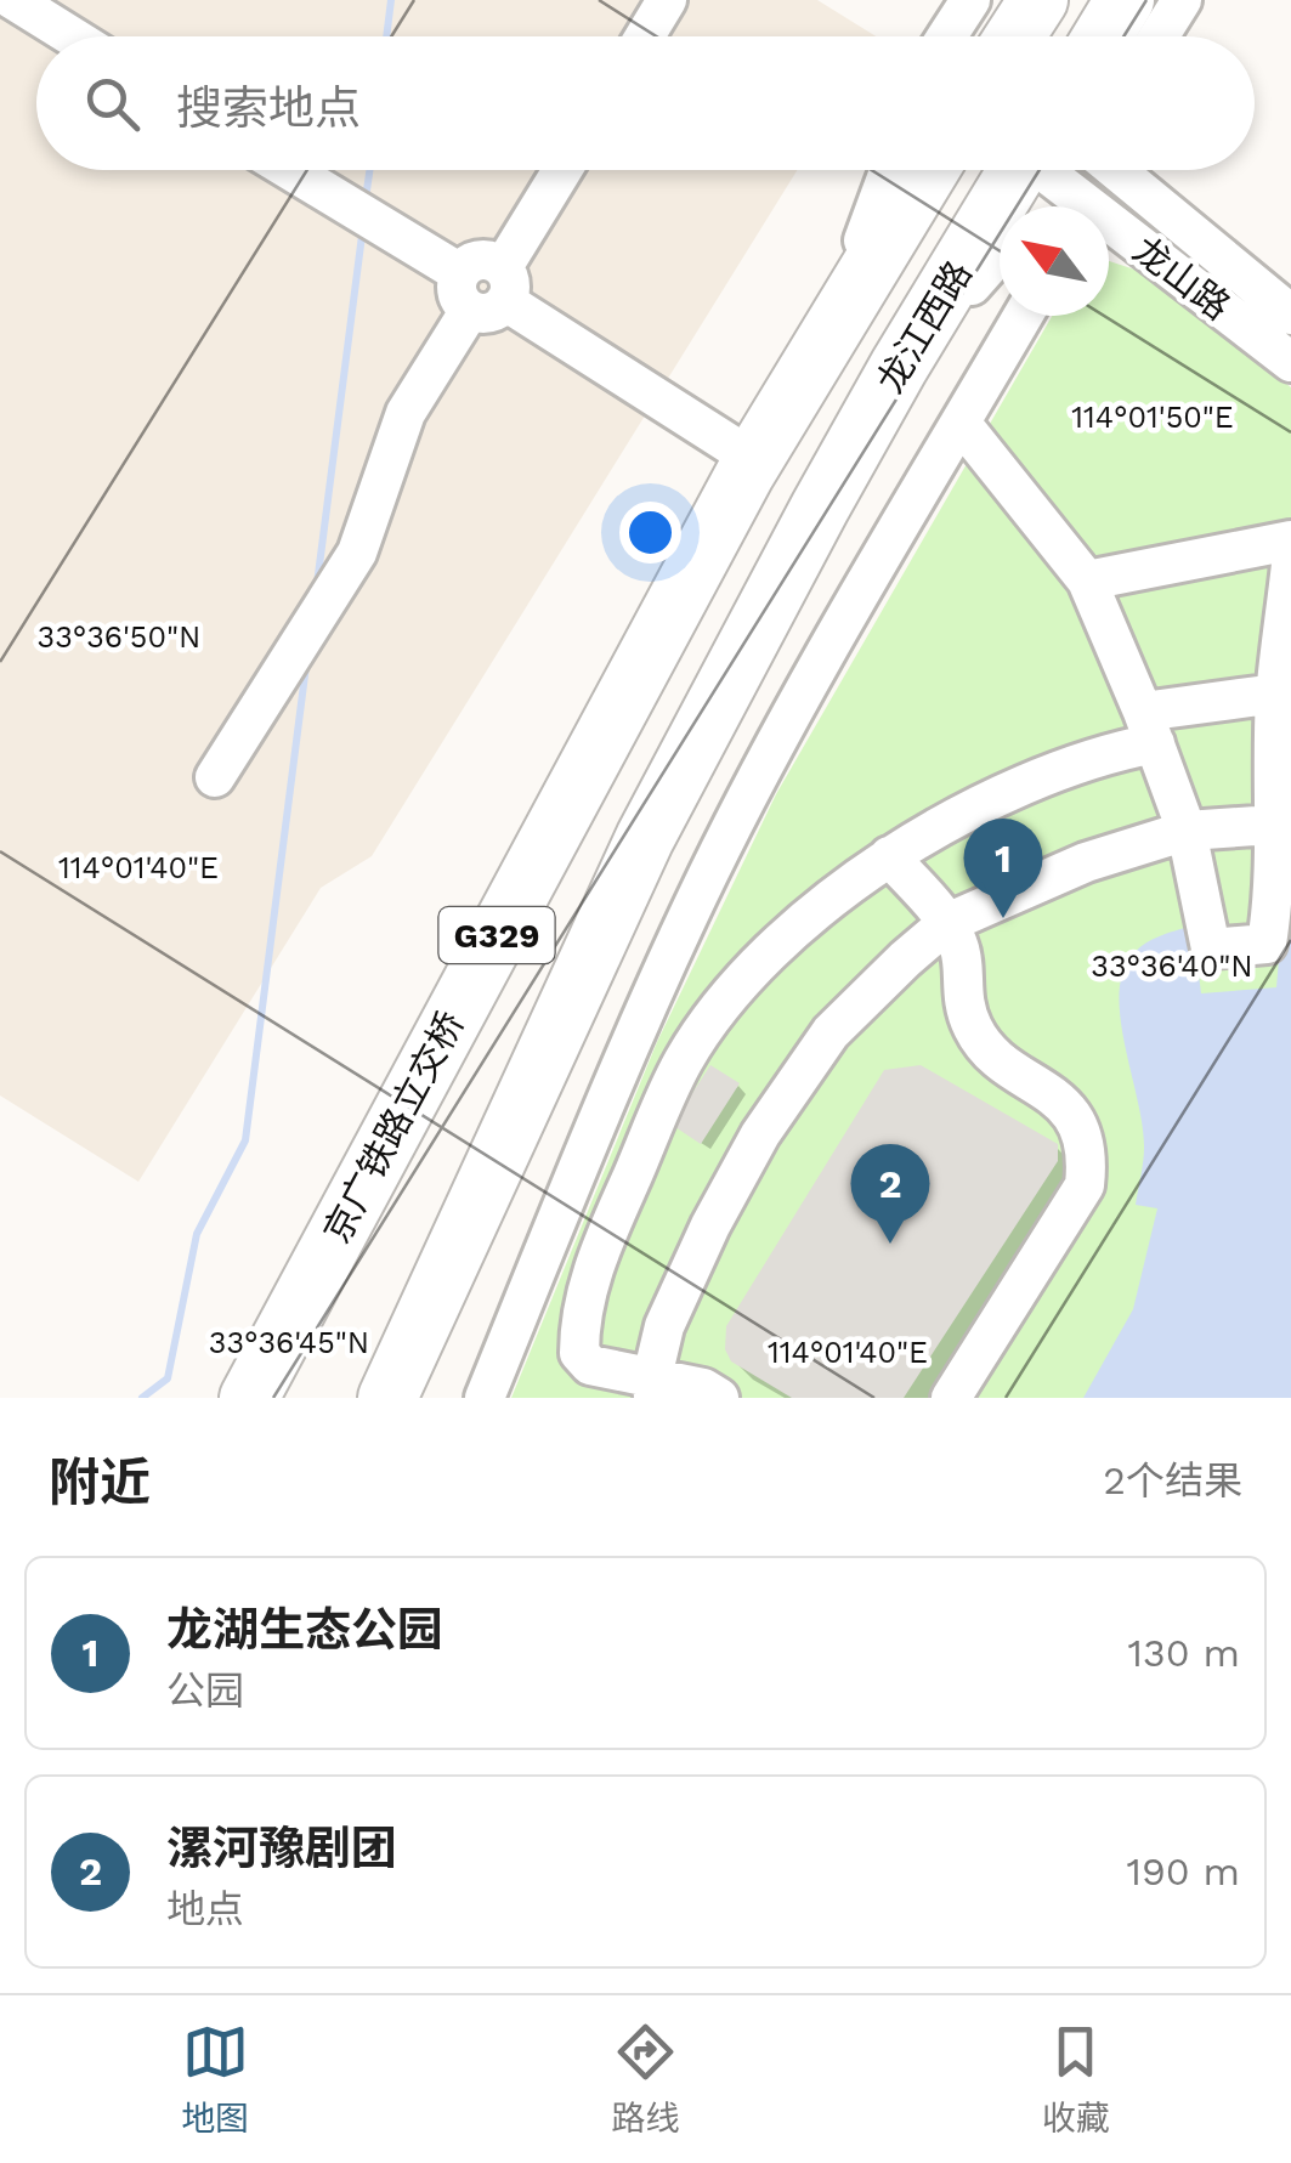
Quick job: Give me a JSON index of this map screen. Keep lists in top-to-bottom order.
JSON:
{
  "streets": {
    "highway": ["龙江西路", "G329", "京广铁路立交桥"],
    "street": ["龙山路"]
  },
  "crossings": [
    ["G329", "京广铁路立交桥"]
  ],
  "north": "top left",
  "page": {
    "search": "搜索地点",
    "pins": ["1", "2"],
    "heading": ["附近", "2个结果"],
    "list": [
      {
        "mark": "1",
        "name": "龙湖生态公园",
        "note": "公园",
        "value": "130 m"
      },
      {
        "mark": "2",
        "name": "漯河豫剧团",
        "note": "地点",
        "value": "190 m"
      }
    ],
    "nav": ["地图", "路线", "收藏"]
  },
  "coordinates": [
    "114°01'50\"E",
    "33°36'50\"N",
    "114°01'40\"E",
    "33°36'40\"N",
    "33°36'45\"N"
  ]
}
